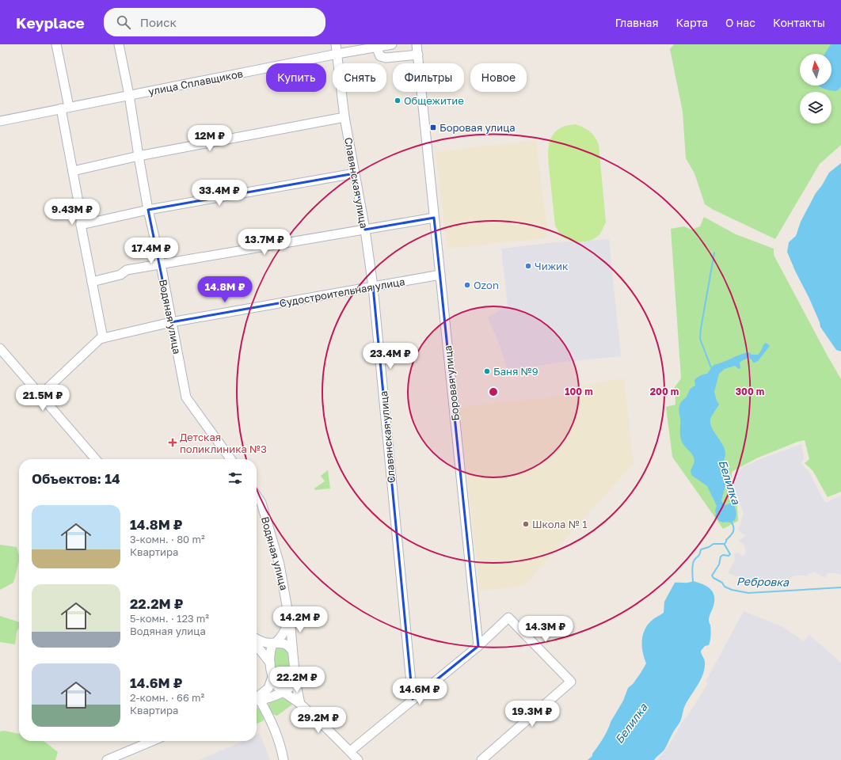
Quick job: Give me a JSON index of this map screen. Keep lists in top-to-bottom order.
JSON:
{
  "streets": {
    "street": [
      "улица Сплавщиков",
      "Славянская улица",
      "Судостроительная улица",
      "Водяная улица",
      "Боровая улица"
    ]
  },
  "crossings": [
    ["улица Сплавщиков", "Славянская улица"],
    ["улица Сплавщиков", "Водяная улица"],
    ["Славянская улица", "Судостроительная улица"],
    ["Судостроительная улица", "Водяная улица"],
    ["Судостроительная улица", "Боровая улица"]
  ],
  "water": ["Белилка", "Ребровка"],
  "places": {
    "other": [
      "Общежитие",
      "Чижик",
      "Ozon",
      "Баня №9",
      "Школа № 1"
    ],
    "transit": ["Боровая улица"],
    "health": ["Детская поликлиника №3"]
  },
  "north": "top",
  "page": {
    "header": "Keyplace",
    "search": "Поиск",
    "nav": [
      "Главная",
      "Карта",
      "О нас",
      "Контакты"
    ],
    "chip": [
      "Купить",
      "Снять",
      "Фильтры",
      "Новое"
    ],
    "price": [
      "12M ₽",
      "33.4M ₽",
      "9.43M ₽",
      "13.7M ₽",
      "17.4M ₽",
      "14.8M ₽",
      "23.4M ₽",
      "21.5M ₽",
      "14.2M ₽",
      "14.3M ₽",
      "22.2M ₽",
      "14.6M ₽",
      "19.3M ₽",
      "29.2M ₽"
    ],
    "heading": "Объектов: 14",
    "list": [
      {
        "name": "14.8M ₽",
        "note": "3-комн. · 80 m² · Квартира"
      },
      {
        "name": "22.2M ₽",
        "note": "5-комн. · 123 m² · Водяная улица"
      },
      {
        "name": "14.6M ₽",
        "note": "2-комн. · 66 m² · Квартира"
      }
    ]
  },
  "rings": ["100 m", "200 m", "300 m"]
}
